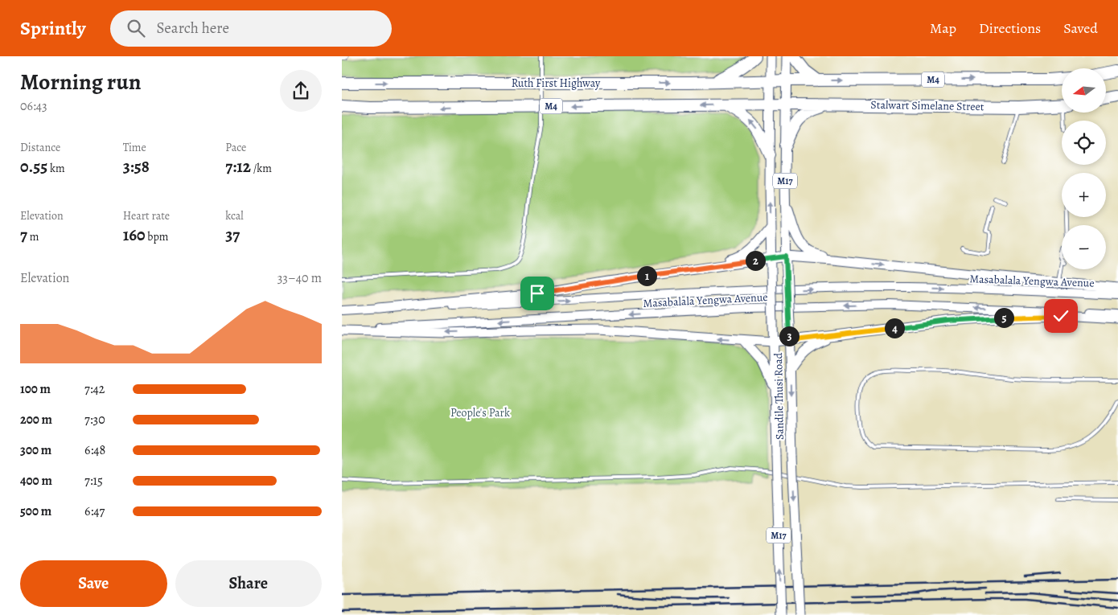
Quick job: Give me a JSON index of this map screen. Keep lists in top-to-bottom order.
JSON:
{
  "streets": {
    "highway": ["M4", "Ruth First Highway", "Stalwart Simelane Street"],
    "main road": ["M17", "Masabalala Yengwa Avenue", "Sandile Thusi Road"]
  },
  "crossings": [
    ["M4", "Ruth First Highway"],
    ["M4", "Stalwart Simelane Street"],
    ["M4", "Sandile Thusi Road"],
    ["Ruth First Highway", "Sandile Thusi Road"],
    ["Stalwart Simelane Street", "Sandile Thusi Road"]
  ],
  "parks": ["People's Park"],
  "north": "left",
  "page": {
    "header": "Sprintly",
    "search": "Search here",
    "nav": ["Map", "Directions", "Saved"],
    "heading": ["Morning run", "06:43"],
    "map_buttons": ["+", "−"],
    "stats": [
      ["Distance", "0.55 km"],
      ["Time", "3:58"],
      ["Pace", "7:12 /km"],
      ["Elevation", "7 m"],
      ["Heart rate", "160 bpm"],
      ["kcal", "37"]
    ],
    "pins": [
      "2",
      "1",
      "5",
      "4",
      "3"
    ],
    "chart": ["Elevation", "33–40 m"],
    "list": [
      {
        "name": "100 m",
        "note": "7:42"
      },
      {
        "name": "200 m",
        "note": "7:30"
      },
      {
        "name": "300 m",
        "note": "6:48"
      },
      {
        "name": "400 m",
        "note": "7:15"
      },
      {
        "name": "500 m",
        "note": "6:47"
      }
    ],
    "buttons": ["Save", "Share"]
  }
}
